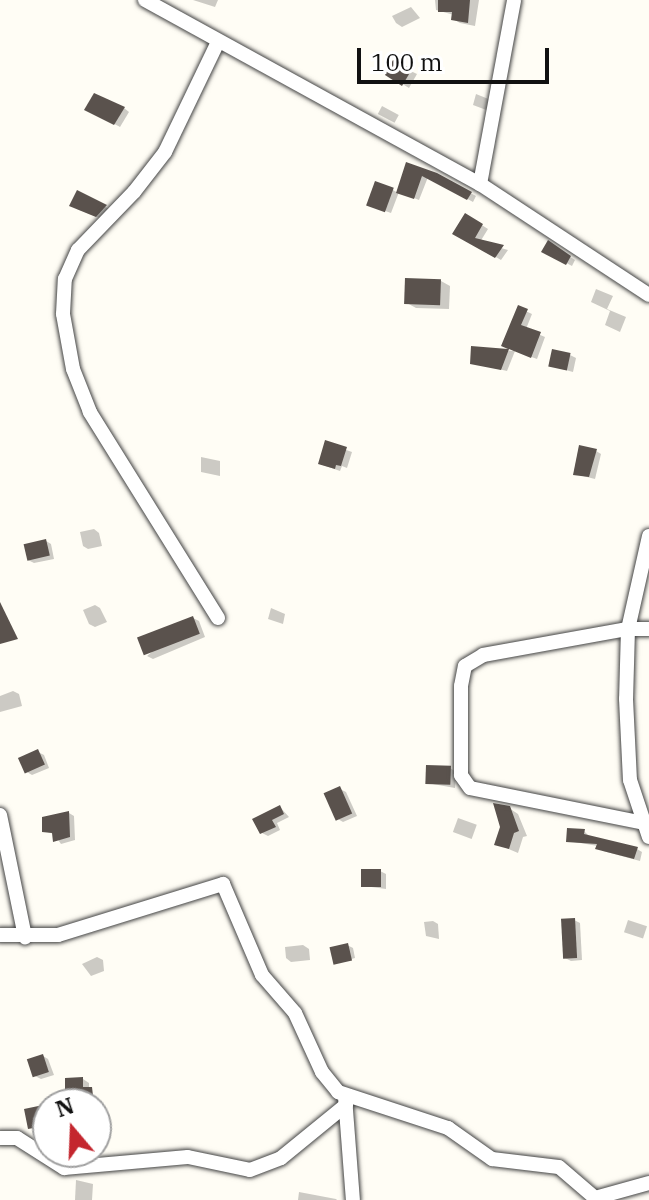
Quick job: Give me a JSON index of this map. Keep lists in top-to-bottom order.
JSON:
{
  "scale_bar": "100 m",
  "north": "top"
}
